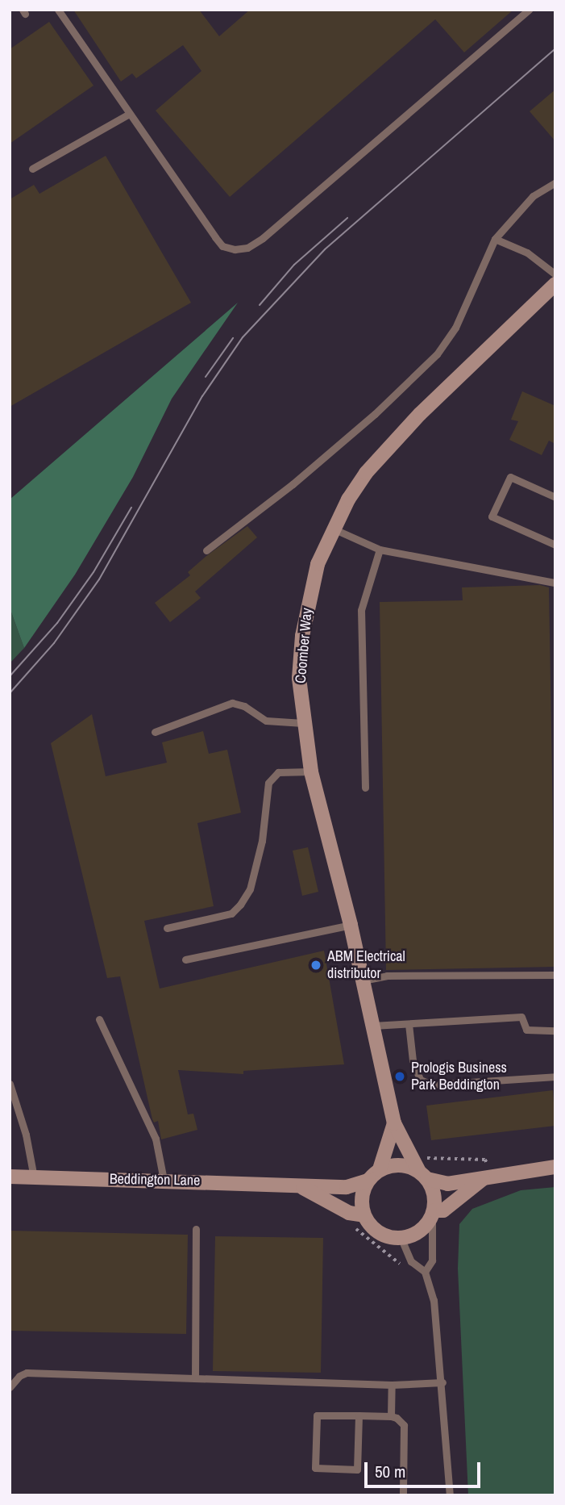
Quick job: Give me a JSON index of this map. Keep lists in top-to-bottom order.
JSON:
{
  "streets": {
    "street": ["Coomber Way", "Beddington Lane"]
  },
  "crossings": [
    ["Coomber Way", "Beddington Lane"]
  ],
  "places": ["ABM Electrical distributor", "Prologis Business Park Beddington"],
  "scale_bar": "50 m"
}
